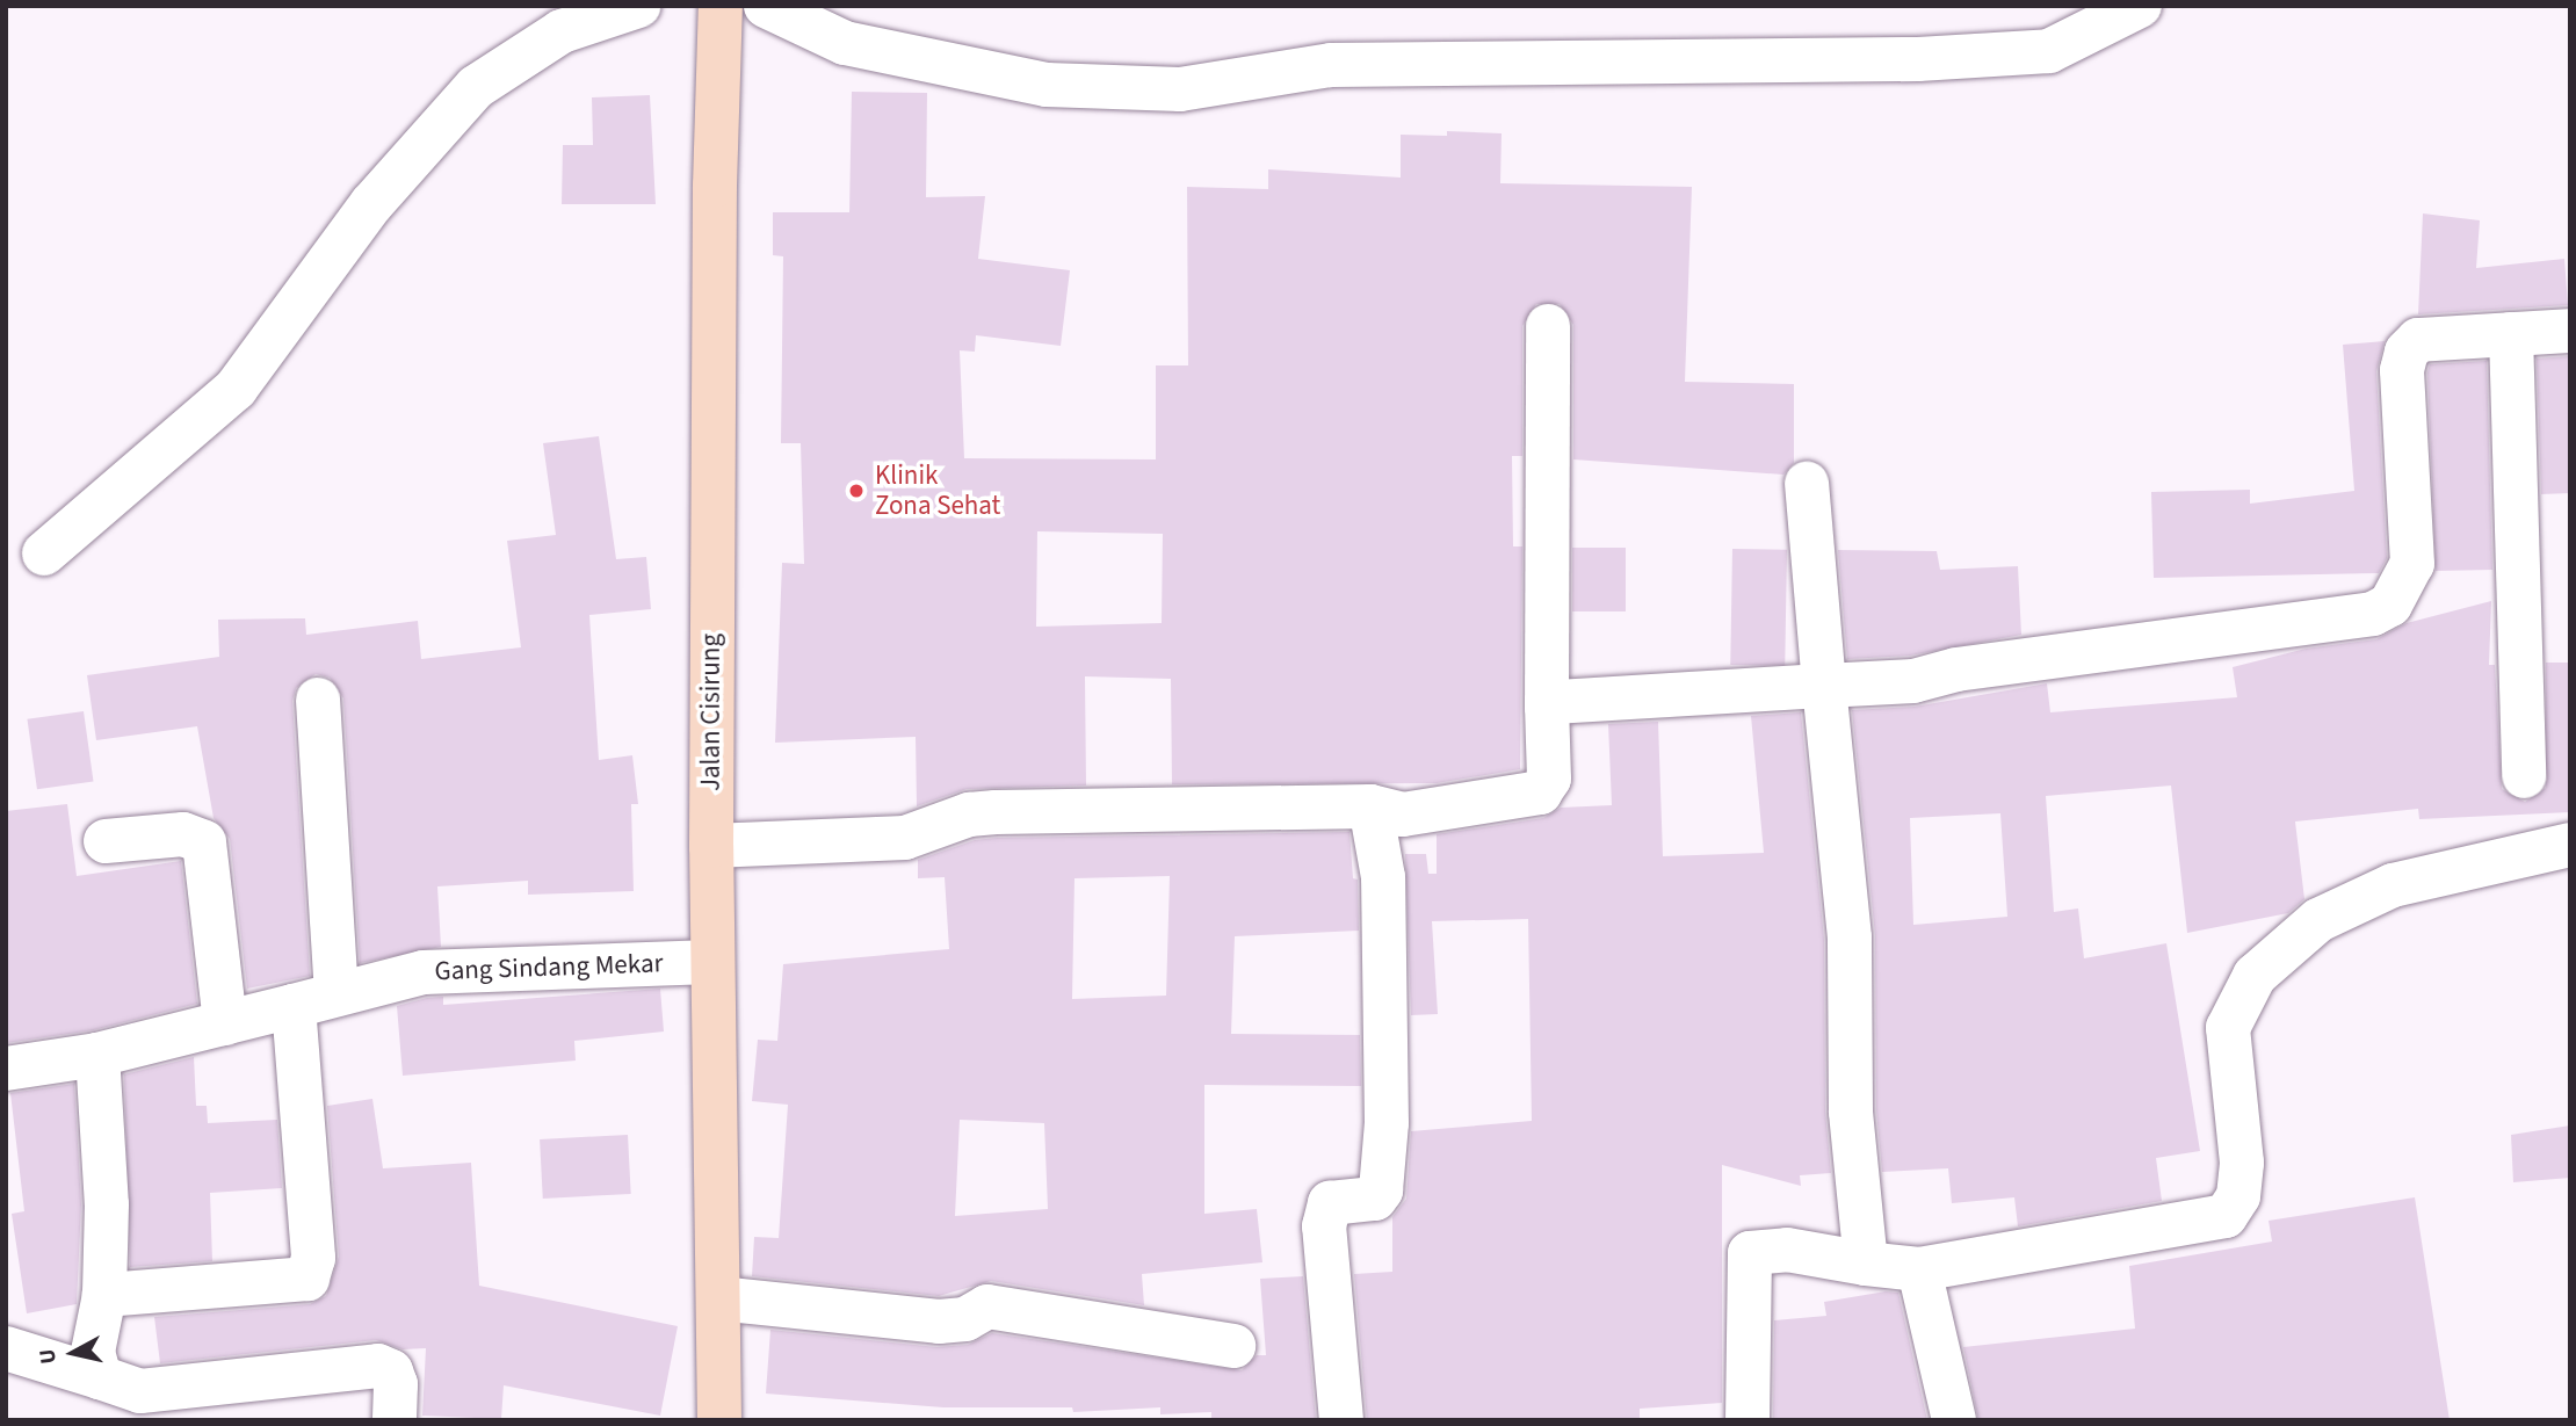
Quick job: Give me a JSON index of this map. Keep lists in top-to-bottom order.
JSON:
{
  "streets": {
    "main road": ["Jalan Cisirung"],
    "street": ["Gang Sindang Mekar"]
  },
  "crossings": [
    ["Jalan Cisirung", "Gang Sindang Mekar"]
  ],
  "places": ["Klinik Zona Sehat"],
  "north": "left"
}
